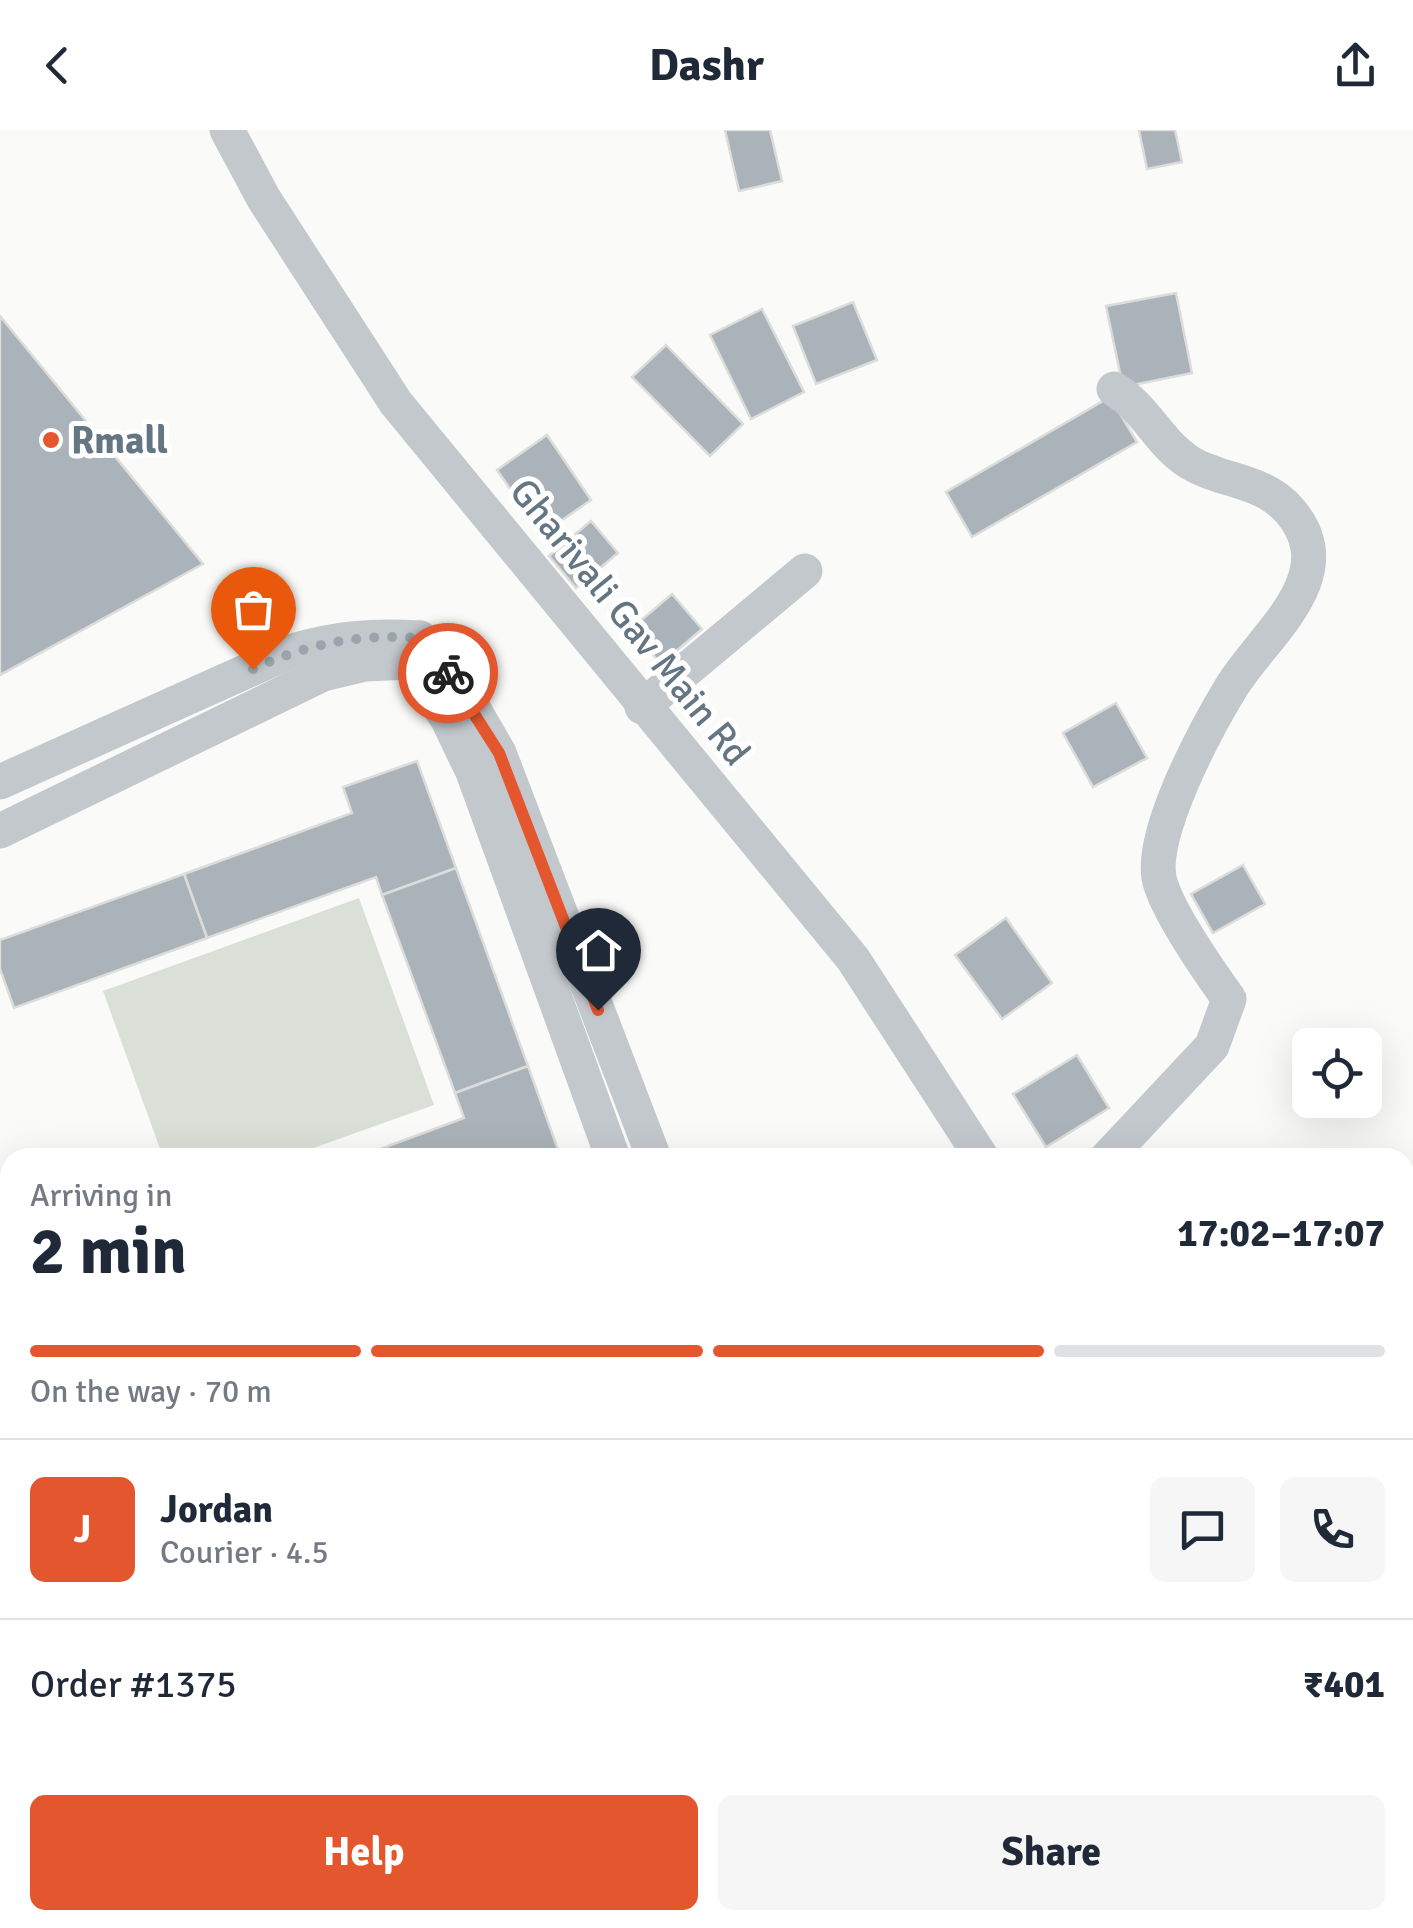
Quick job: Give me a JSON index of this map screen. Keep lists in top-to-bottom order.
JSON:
{
  "streets": {
    "street": ["Gharivali Gav Main Rd"]
  },
  "places": ["Rmall"],
  "page": {
    "header": "Dashr",
    "heading": ["2 min", "Arriving in", "17:02–17:07"],
    "panel": [
      "Jordan",
      "Courier · 4.5",
      "Order #1375",
      "₹401"
    ],
    "bar": "On the way · 70 m",
    "round": "J",
    "buttons": ["Help", "Share"]
  }
}
